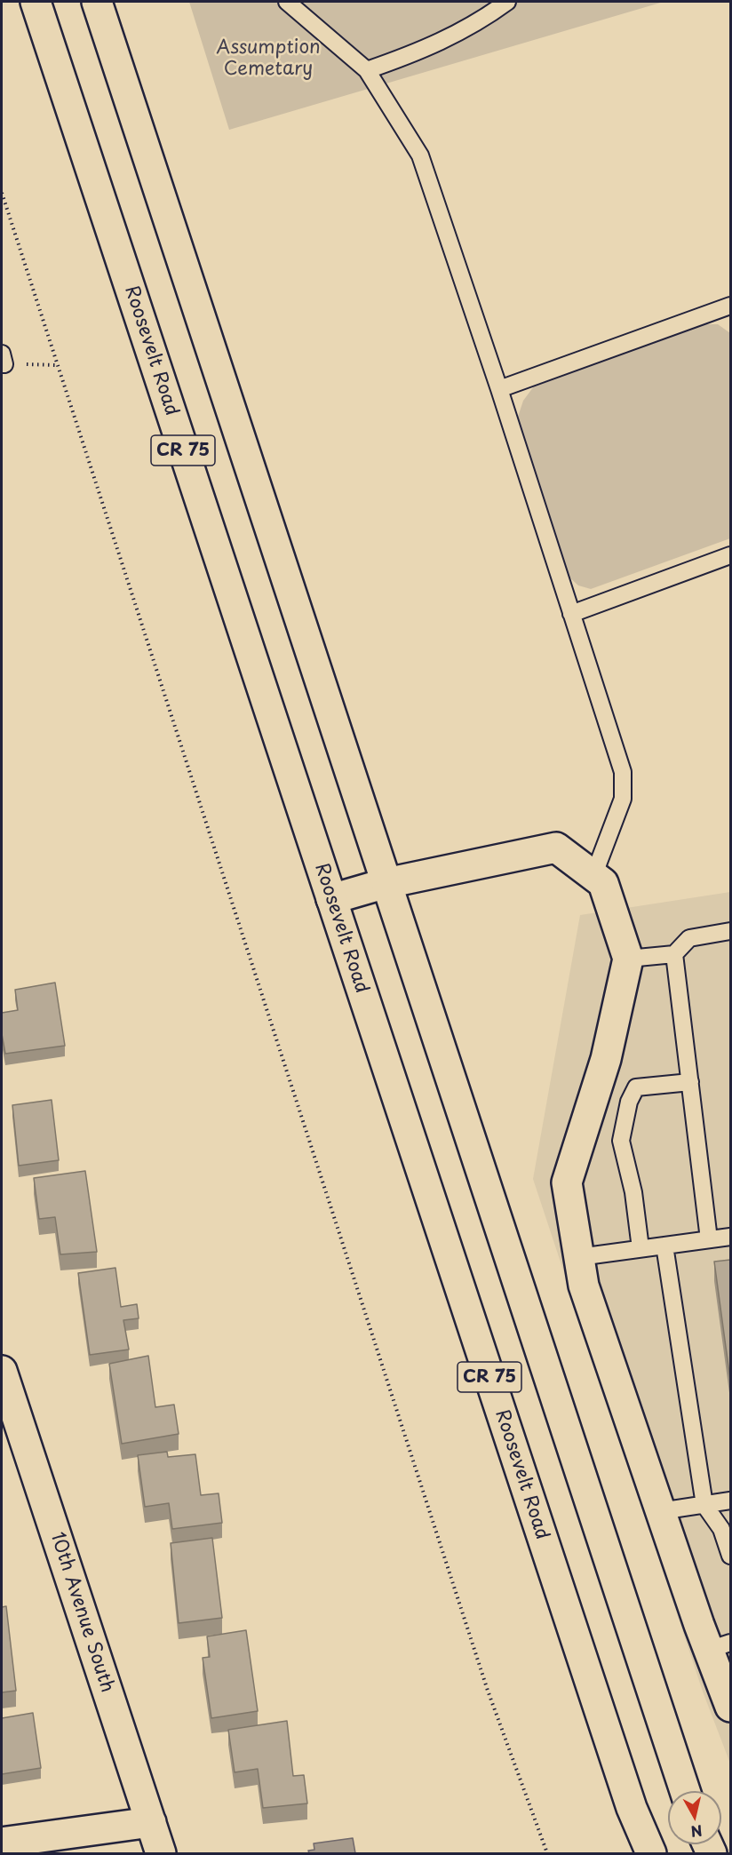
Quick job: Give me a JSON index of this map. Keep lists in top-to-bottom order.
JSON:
{
  "streets": {
    "main road": ["Roosevelt Road", "CR 75", "10th Avenue South"]
  },
  "parks": ["Assumption Cemetary"],
  "north": "bottom"
}
